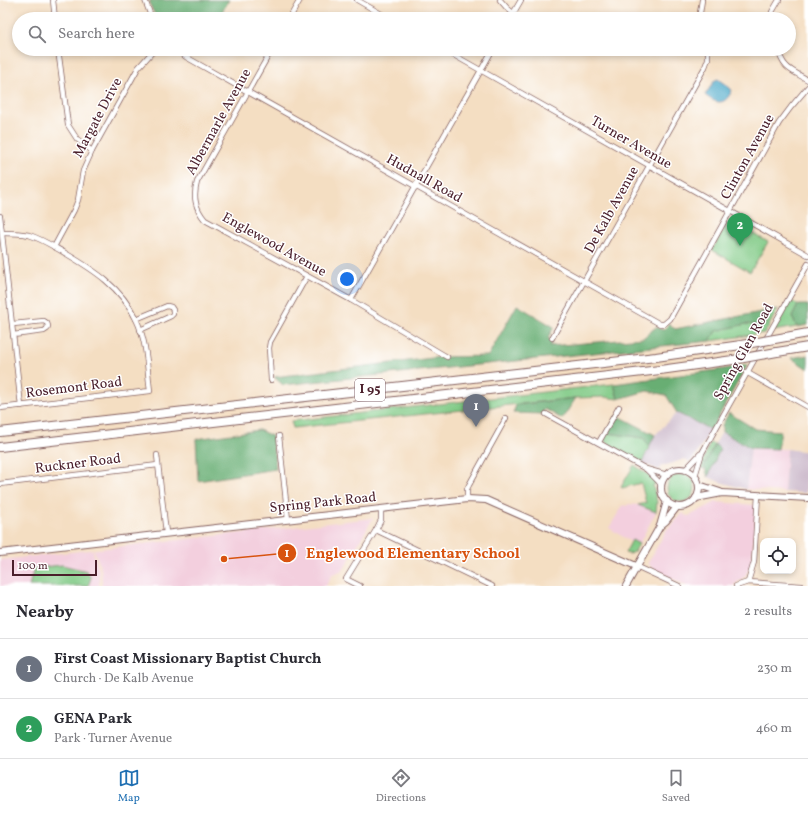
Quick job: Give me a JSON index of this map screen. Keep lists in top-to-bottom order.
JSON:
{
  "streets": {
    "highway": ["I 95"],
    "main road": ["Spring Park Road"],
    "street": [
      "Margate Drive",
      "Albermarle Avenue",
      "Turner Avenue",
      "Clinton Avenue",
      "Hudnall Road",
      "De Kalb Avenue",
      "Englewood Avenue",
      "Spring Glen Road",
      "Rosemont Road",
      "Ruckner Road"
    ]
  },
  "crossings": [
    ["Albermarle Avenue", "Hudnall Road"],
    ["Albermarle Avenue", "Englewood Avenue"],
    ["Turner Avenue", "Clinton Avenue"],
    ["Turner Avenue", "De Kalb Avenue"],
    ["Clinton Avenue", "Hudnall Road"],
    ["Hudnall Road", "De Kalb Avenue"]
  ],
  "places": ["Englewood Elementary School"],
  "scale_bar": "100 m",
  "page": {
    "search": "Search here",
    "pins": ["2", "1"],
    "scale": "100 m",
    "heading": ["Nearby", "2 results"],
    "list": [
      {
        "mark": "1",
        "name": "First Coast Missionary Baptist Church",
        "note": "Church · De Kalb Avenue",
        "value": "230 m"
      },
      {
        "mark": "2",
        "name": "GENA Park",
        "note": "Park · Turner Avenue",
        "value": "460 m"
      }
    ],
    "nav": ["Map", "Directions", "Saved"]
  }
}
